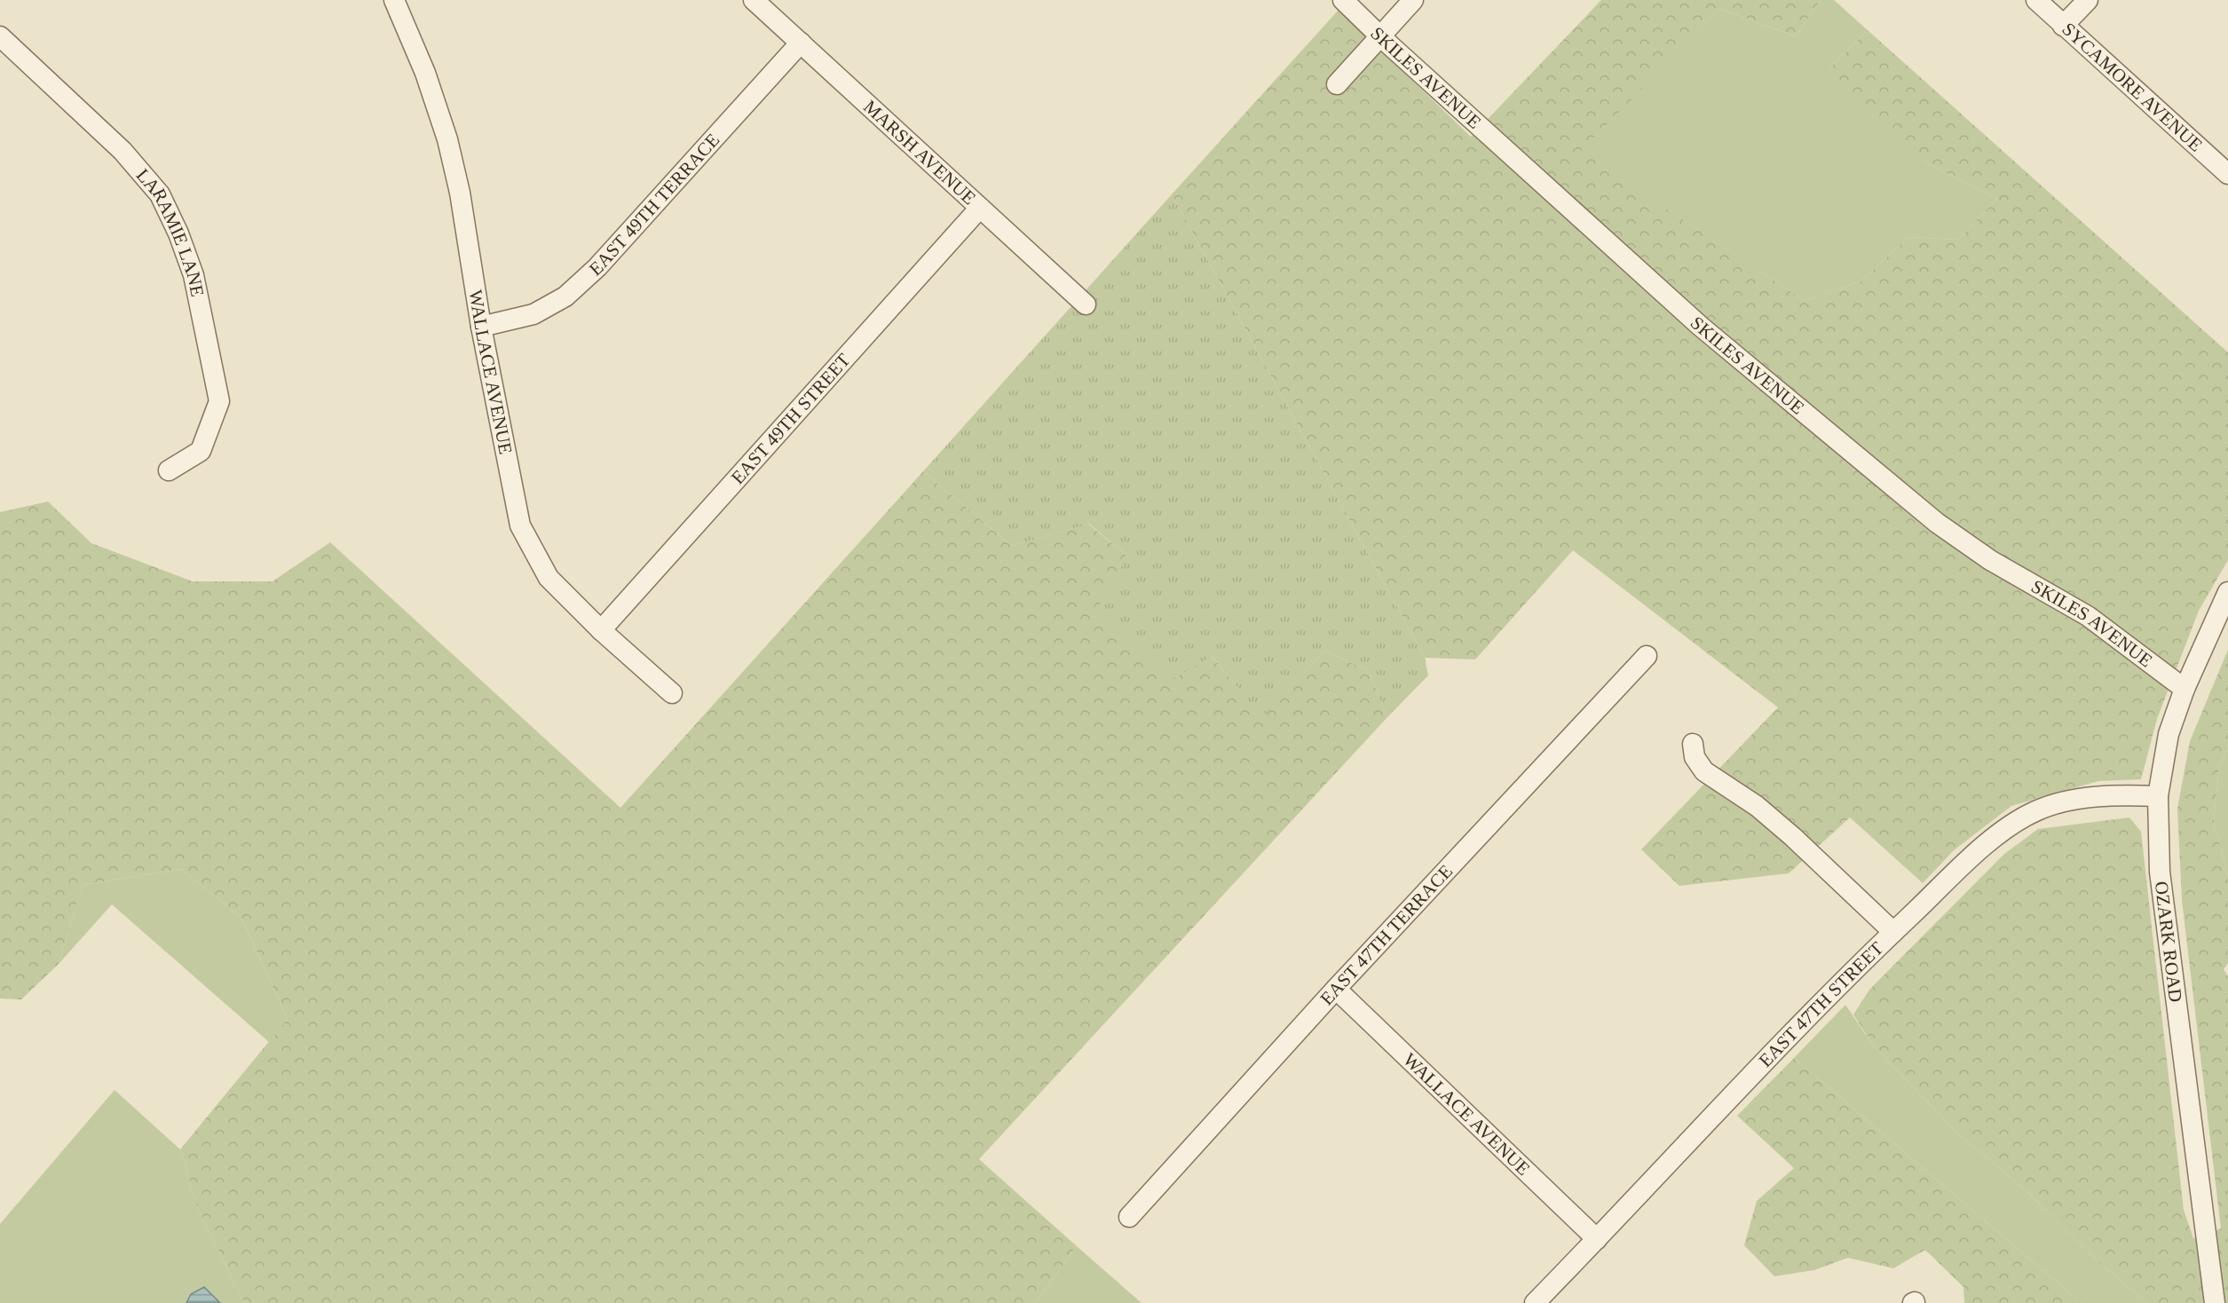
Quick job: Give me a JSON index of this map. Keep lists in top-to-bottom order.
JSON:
{
  "streets": {
    "street": [
      "SKILES AVENUE",
      "SYCAMORE AVENUE",
      "MARSH AVENUE",
      "EAST 49TH TERRACE",
      "LARAMIE LANE",
      "WALLACE AVENUE",
      "EAST 49TH STREET",
      "EAST 47TH TERRACE",
      "OZARK ROAD",
      "EAST 47TH STREET"
    ]
  },
  "crossings": [
    ["SKILES AVENUE", "OZARK ROAD"],
    ["MARSH AVENUE", "EAST 49TH TERRACE"],
    ["MARSH AVENUE", "EAST 49TH STREET"],
    ["EAST 49TH TERRACE", "WALLACE AVENUE"],
    ["WALLACE AVENUE", "EAST 49TH STREET"],
    ["WALLACE AVENUE", "EAST 47TH TERRACE"],
    ["WALLACE AVENUE", "EAST 47TH STREET"],
    ["OZARK ROAD", "EAST 47TH STREET"]
  ]
}
